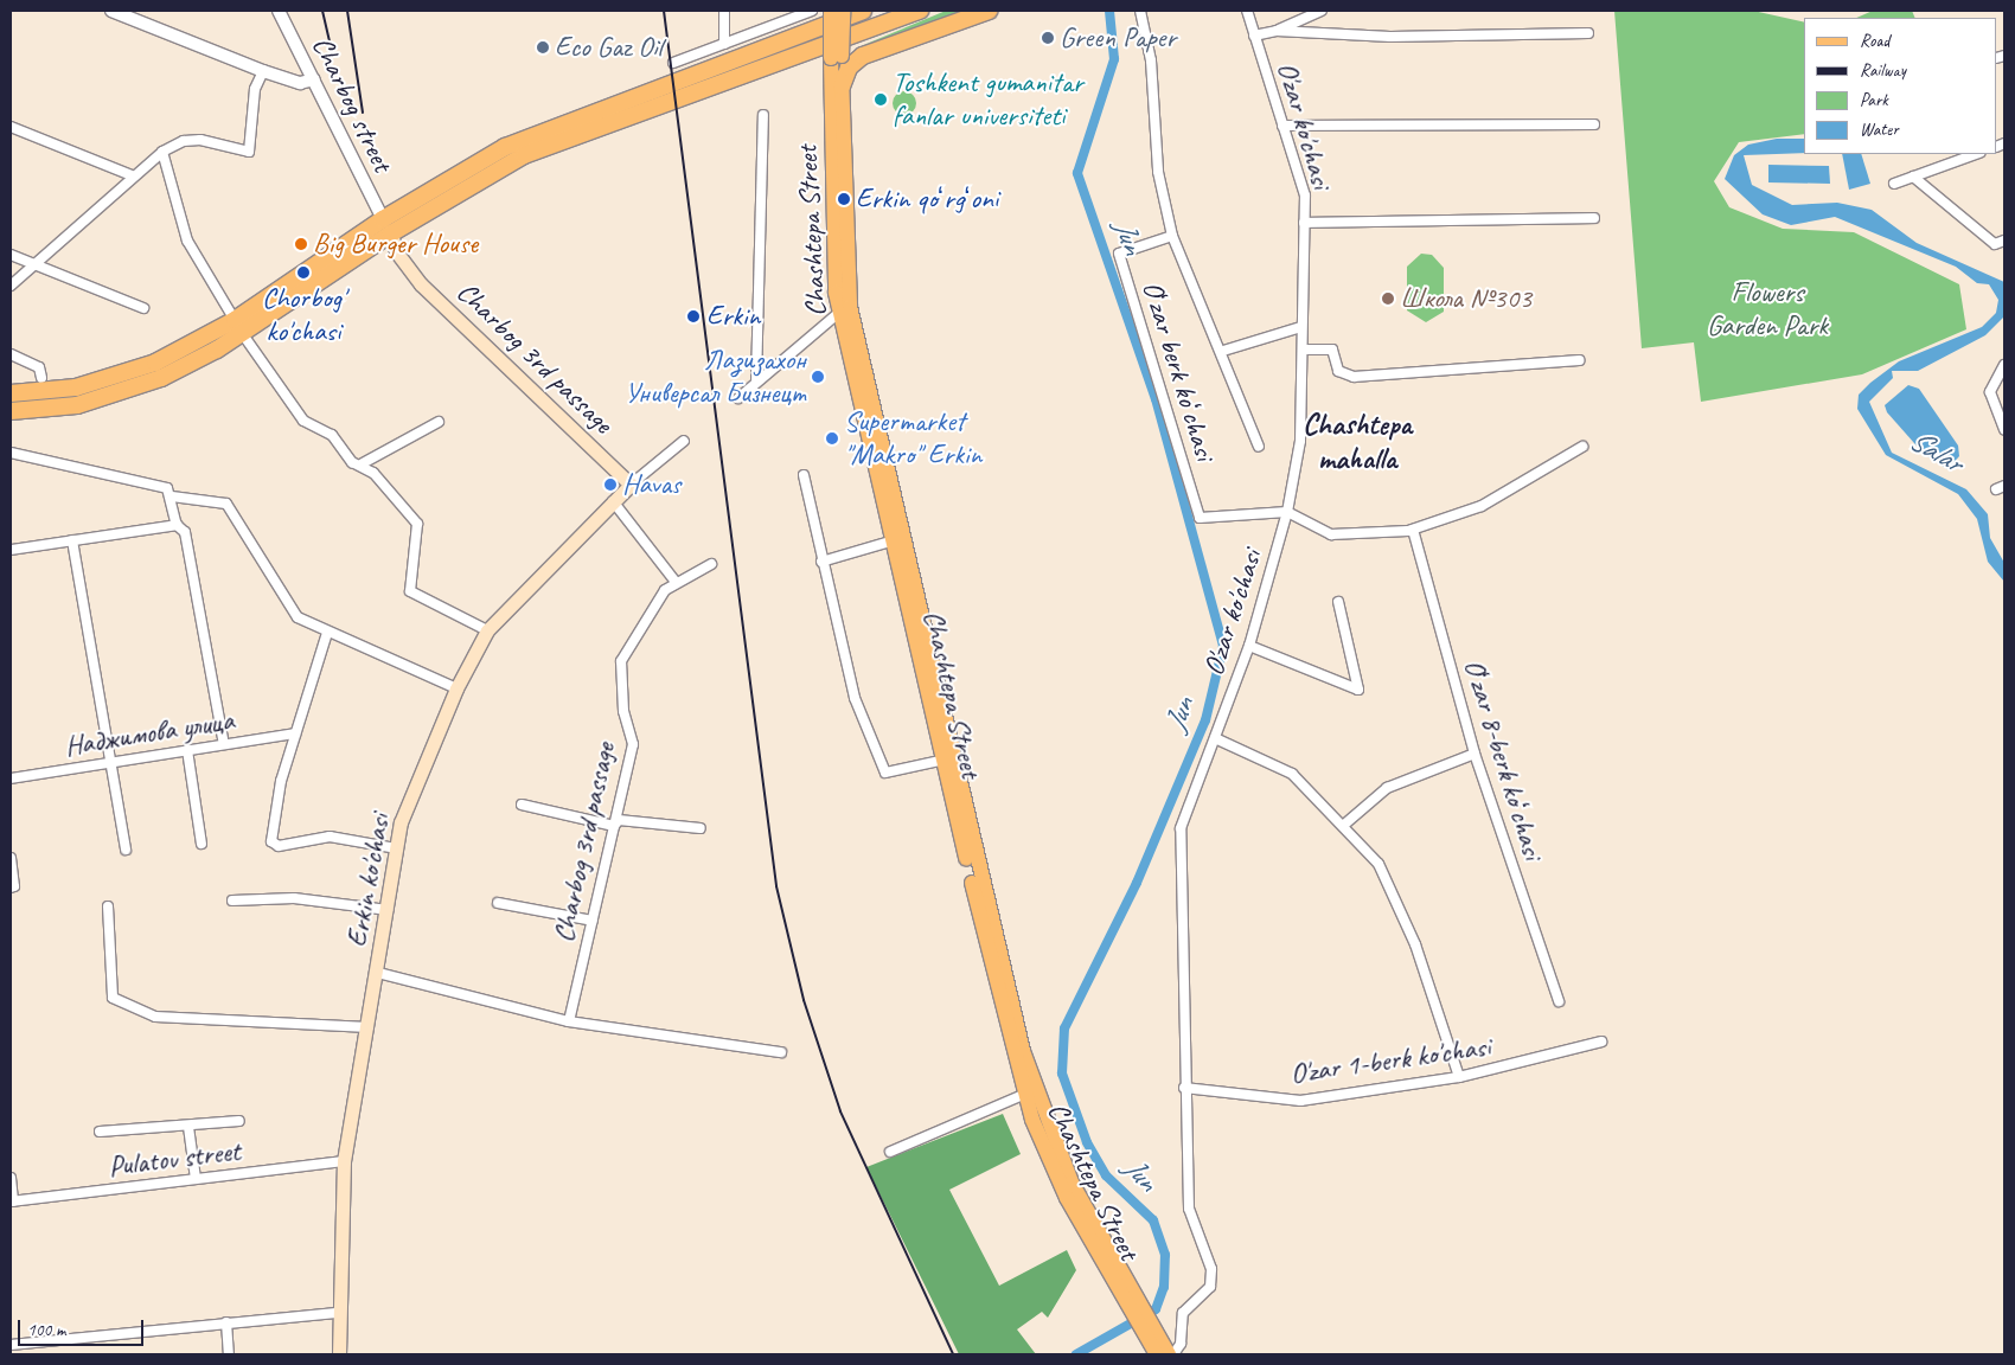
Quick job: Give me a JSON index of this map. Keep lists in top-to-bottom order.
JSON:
{
  "streets": {
    "main road": ["Chashtepa Street", "Charbog 3rd passage", "Erkin ko'chasi"],
    "street": [
      "Charbog street",
      "O'zar ko'chasi",
      "Oʻzar berk koʻchasi",
      "Наджимова улица",
      "Oʻzar 8-berk koʻchasi",
      "Chаrbog 3rd passage",
      "O'zar 1-berk ko'chasi",
      "Pulatov street"
    ]
  },
  "crossings": [
    ["Charbog street", "Charbog 3rd passage"],
    ["O'zar ko'chasi", "Chashtepa Street"],
    ["O'zar ko'chasi", "Oʻzar berk koʻchasi"],
    ["O'zar ko'chasi", "O'zar 1-berk ko'chasi"],
    ["Charbog 3rd passage", "Erkin ko'chasi"],
    ["Erkin ko'chasi", "Pulatov street"]
  ],
  "districts": ["Chashtepa mahalla"],
  "water": ["Jun", "Salar"],
  "parks": ["Flowers Garden Park"],
  "places": [
    "Green Paper",
    "Eco Gaz Oil",
    "Toshkent gumanitar fanlar universiteti",
    "Erkin qoʻrgʻoni",
    "Big Burger House",
    "Chorbog' ko'chasi",
    "Школа №303",
    "Erkin",
    "Лазизахон Универсал Бизнецт",
    "Supermarket \"Makro\" Erkin",
    "Havas"
  ],
  "legend": [
    "Road",
    "Railway",
    "Park",
    "Water"
  ],
  "scale_bar": "100 m"
}
